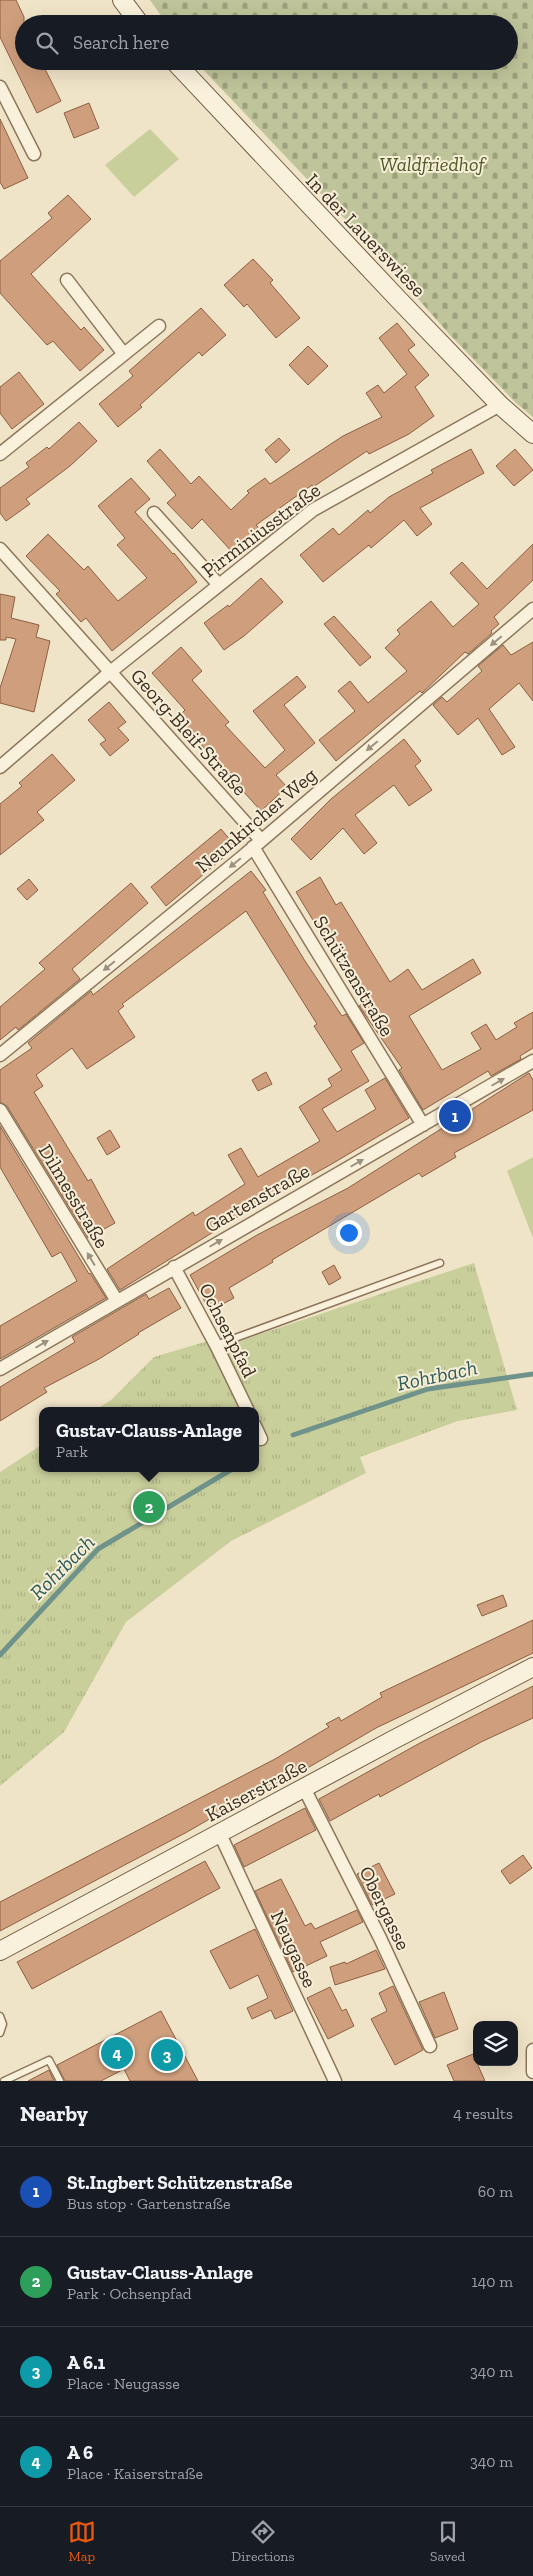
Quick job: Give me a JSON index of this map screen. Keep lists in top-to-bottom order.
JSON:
{
  "streets": {
    "main road": ["In der Lauerswiese", "Kaiserstraße"],
    "street": [
      "Pirminiusstraße",
      "Georg-Bleif-Straße",
      "Neunkircher Weg",
      "Schützenstraße",
      "Dilmesstraße",
      "Gartenstraße",
      "Ochsenpfad",
      "Obergasse",
      "Neugasse"
    ]
  },
  "crossings": [
    ["In der Lauerswiese", "Pirminiusstraße"],
    ["Pirminiusstraße", "Georg-Bleif-Straße"],
    ["Georg-Bleif-Straße", "Neunkircher Weg"],
    ["Georg-Bleif-Straße", "Schützenstraße"],
    ["Neunkircher Weg", "Schützenstraße"],
    ["Schützenstraße", "Gartenstraße"],
    ["Dilmesstraße", "Gartenstraße"],
    ["Gartenstraße", "Ochsenpfad"],
    ["Kaiserstraße", "Obergasse"],
    ["Kaiserstraße", "Neugasse"]
  ],
  "one_way": ["Neunkircher Weg", "Dilmesstraße", "Gartenstraße"],
  "water": ["Rohrbach"],
  "parks": ["Waldfriedhof"],
  "page": {
    "search": "Search here",
    "pins": [
      "1",
      "2",
      "4",
      "3"
    ],
    "popup": ["Gustav-Clauss-Anlage", "Park"],
    "heading": ["Nearby", "4 results"],
    "list": [
      {
        "mark": "1",
        "name": "St.Ingbert Schützenstraße",
        "note": "Bus stop · Gartenstraße",
        "value": "60 m"
      },
      {
        "mark": "2",
        "name": "Gustav-Clauss-Anlage",
        "note": "Park · Ochsenpfad",
        "value": "140 m"
      },
      {
        "mark": "3",
        "name": "A 6.1",
        "note": "Place · Neugasse",
        "value": "340 m"
      },
      {
        "mark": "4",
        "name": "A 6",
        "note": "Place · Kaiserstraße",
        "value": "340 m"
      }
    ],
    "nav": ["Map", "Directions", "Saved"]
  }
}
